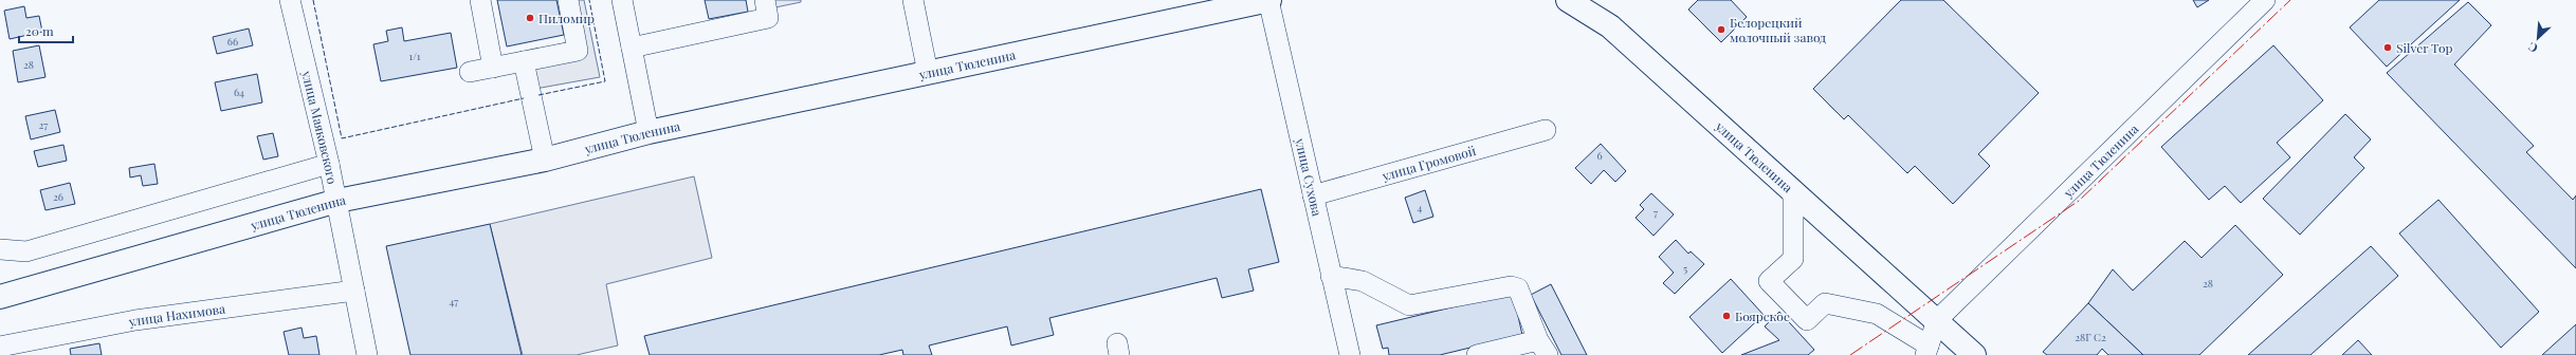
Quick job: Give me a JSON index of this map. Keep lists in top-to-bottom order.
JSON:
{
  "streets": {
    "main road": ["улица Тюленина"],
    "street": [
      "улица Маяковского",
      "улица Громовой",
      "улица Сухова",
      "улица Нахимова"
    ]
  },
  "crossings": [
    ["улица Тюленина", "улица Маяковского"],
    ["улица Тюленина", "улица Сухова"],
    ["улица Маяковского", "улица Нахимова"],
    ["улица Громовой", "улица Сухова"]
  ],
  "places": [
    "Пиломир",
    "Белорецкий молочный завод",
    "Silver Top",
    "Боярское"
  ],
  "house_numbers": [
    "66",
    "1/1",
    "28",
    "64",
    "27",
    "6",
    "26",
    "4",
    "7",
    "5",
    "28",
    "47",
    "28Г С2"
  ],
  "scale_bar": "20 m",
  "north": "bottom left"
}
